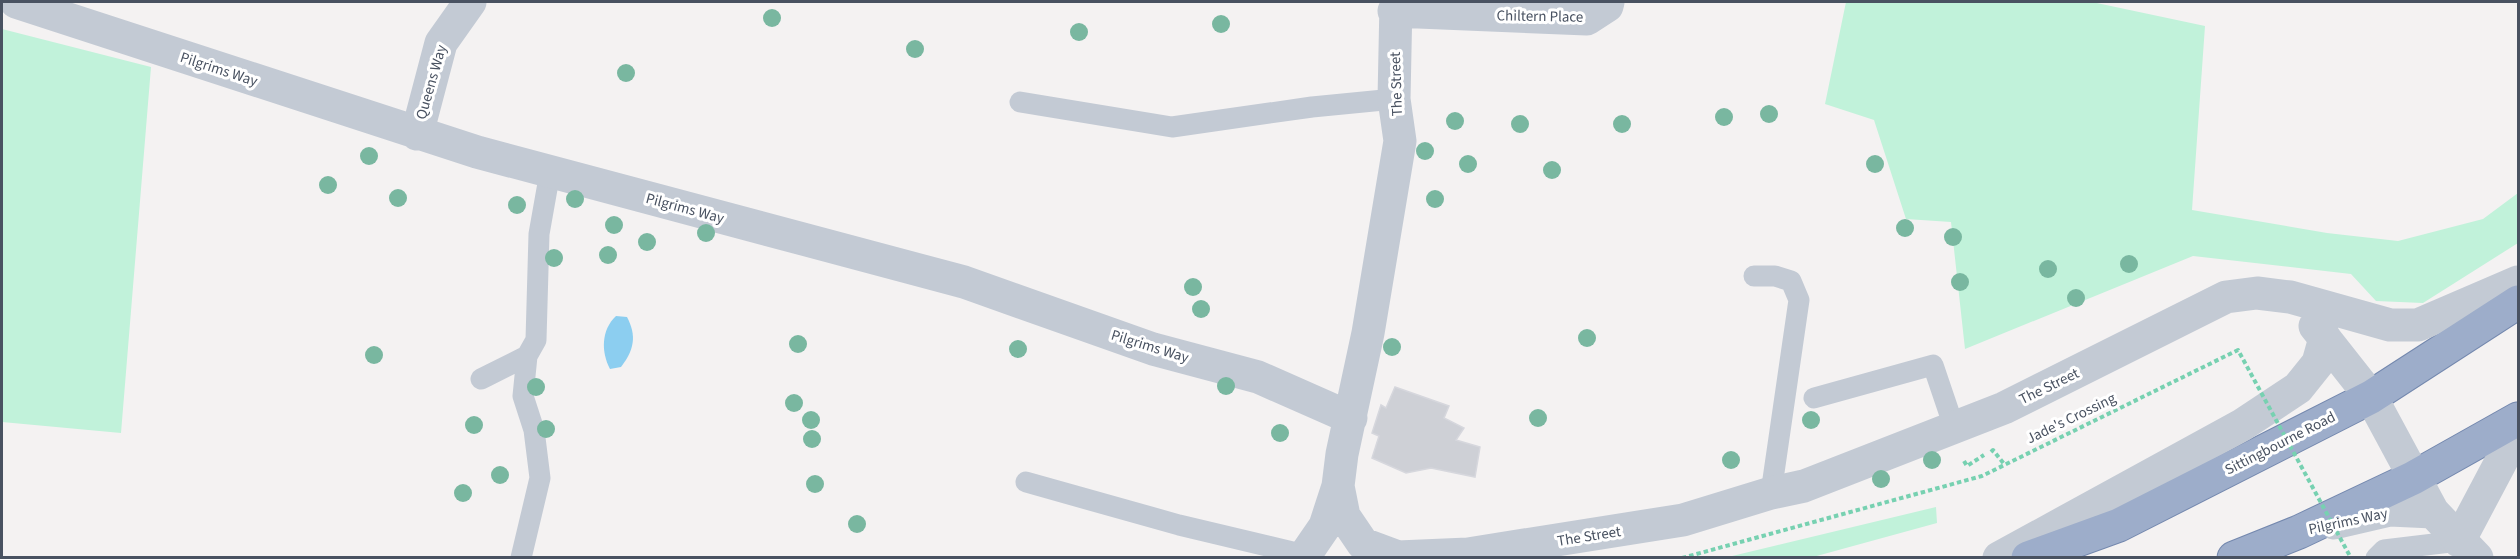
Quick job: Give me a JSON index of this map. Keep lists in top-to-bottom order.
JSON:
{
  "streets": {
    "highway": ["Sittingbourne Road"],
    "street": [
      "Chiltern Place",
      "Pilgrims Way",
      "Queens Way",
      "The Street"
    ],
    "path": ["Jade's Crossing"]
  },
  "crossings": [
    ["Chiltern Place", "The Street"],
    ["Pilgrims Way", "Queens Way"],
    ["Pilgrims Way", "The Street"]
  ]
}
